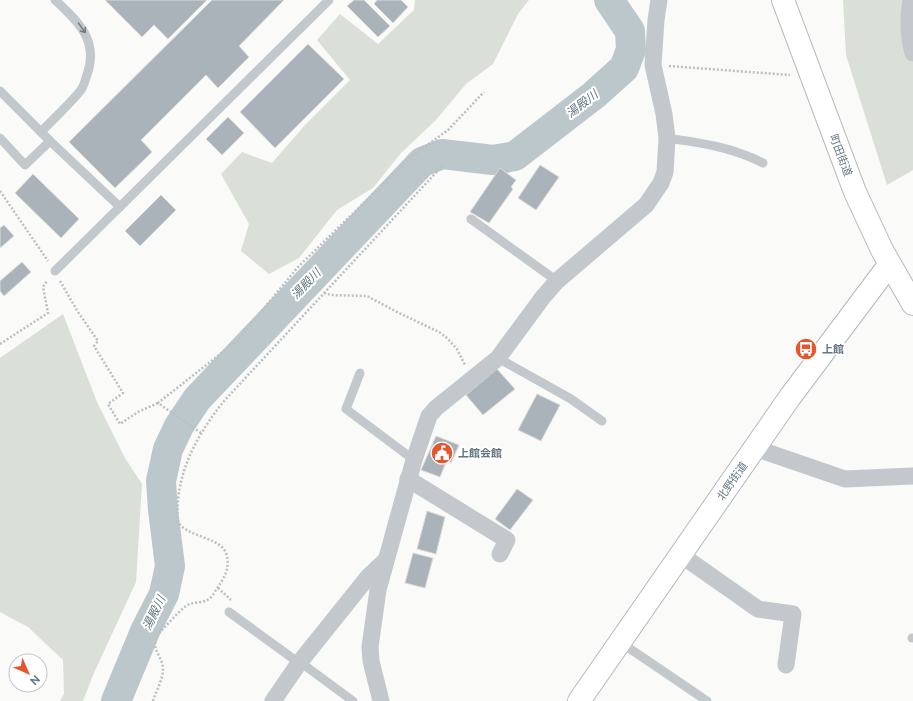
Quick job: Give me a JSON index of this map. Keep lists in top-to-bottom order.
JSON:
{
  "streets": {
    "main road": ["町田街道", "北野街道"]
  },
  "crossings": [
    ["町田街道", "北野街道"]
  ],
  "water": ["湯殿川"],
  "places": {
    "bus stop": ["上館"],
    "public building": ["上館会館"]
  },
  "north": "bottom right"
}
